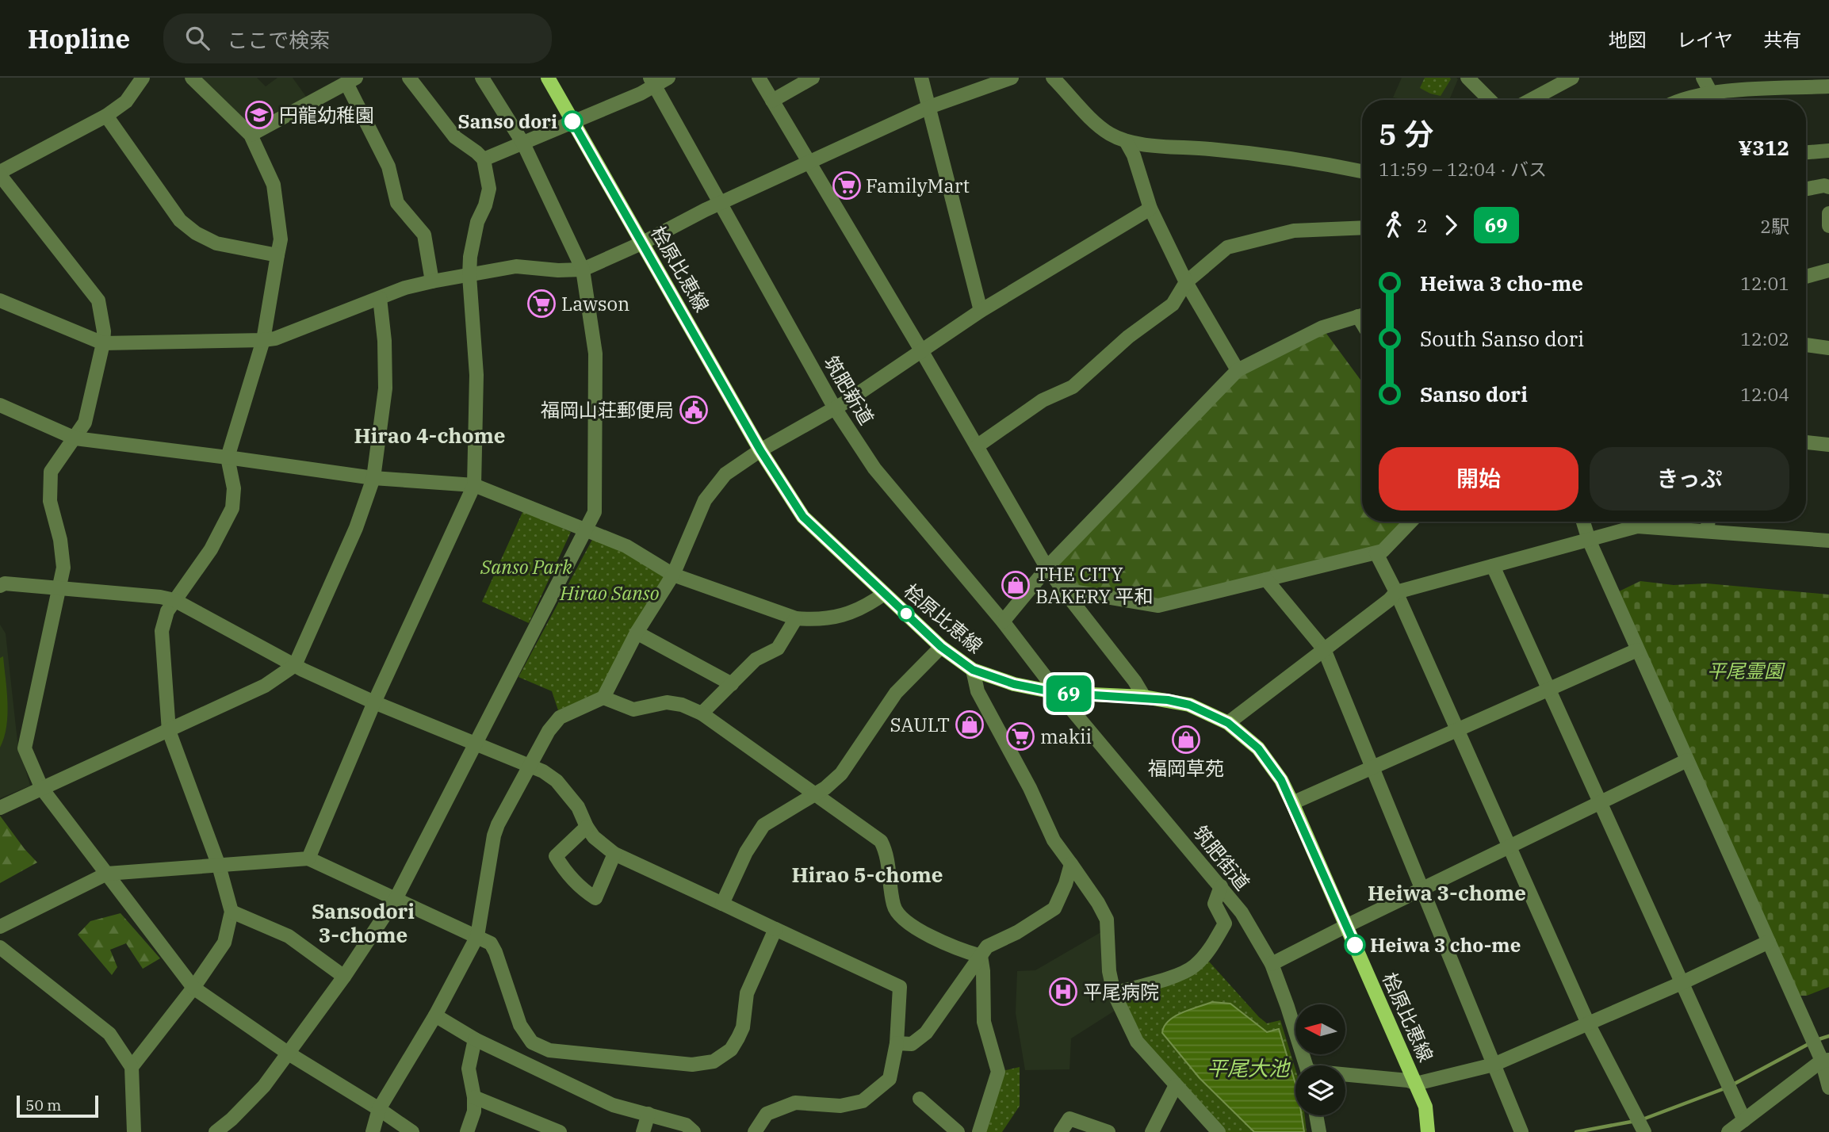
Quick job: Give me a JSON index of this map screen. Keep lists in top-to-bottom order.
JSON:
{
  "streets": {
    "main road": ["桧原比恵線"],
    "street": ["筑肥新道", "筑肥街道"]
  },
  "crossings": [
    ["桧原比恵線", "筑肥新道"],
    ["桧原比恵線", "筑肥街道"],
    ["筑肥新道", "筑肥街道"]
  ],
  "districts": [
    "Hirao 4-chome",
    "Hirao 5-chome",
    "Heiwa 3-chome",
    "Sansodori 3-chome"
  ],
  "water": ["平尾大池"],
  "parks": ["Sanso Park", "Hirao Sanso", "平尾霊園"],
  "places": {
    "school or university": ["円龍幼稚園"],
    "other": ["Sanso dori", "Heiwa 3 cho-me"],
    "supermarket": ["FamilyMart", "Lawson", "makii"],
    "public building": ["福岡山荘郵便局"],
    "shop": ["THE CITY BAKERY 平和", "SAULT", "福岡草苑"],
    "hospital": ["平尾病院"]
  },
  "lines": ["bus line 69"],
  "scale_bar": "50 m",
  "north": "left",
  "page": {
    "header": "Hopline",
    "search": "ここで検索",
    "nav": ["地図", "レイヤ", "共有"],
    "on_map": "69",
    "heading": ["5 分", "11:59 – 12:04 · バス", "¥312"],
    "legs": ["2", "69", "2駅"],
    "list": [
      {
        "name": "Heiwa 3 cho-me",
        "value": "12:01"
      },
      {
        "name": "South Sanso dori",
        "value": "12:02"
      },
      {
        "name": "Sanso dori",
        "value": "12:04"
      }
    ],
    "buttons": ["開始", "きっぷ"],
    "scale": "50 m"
  }
}
